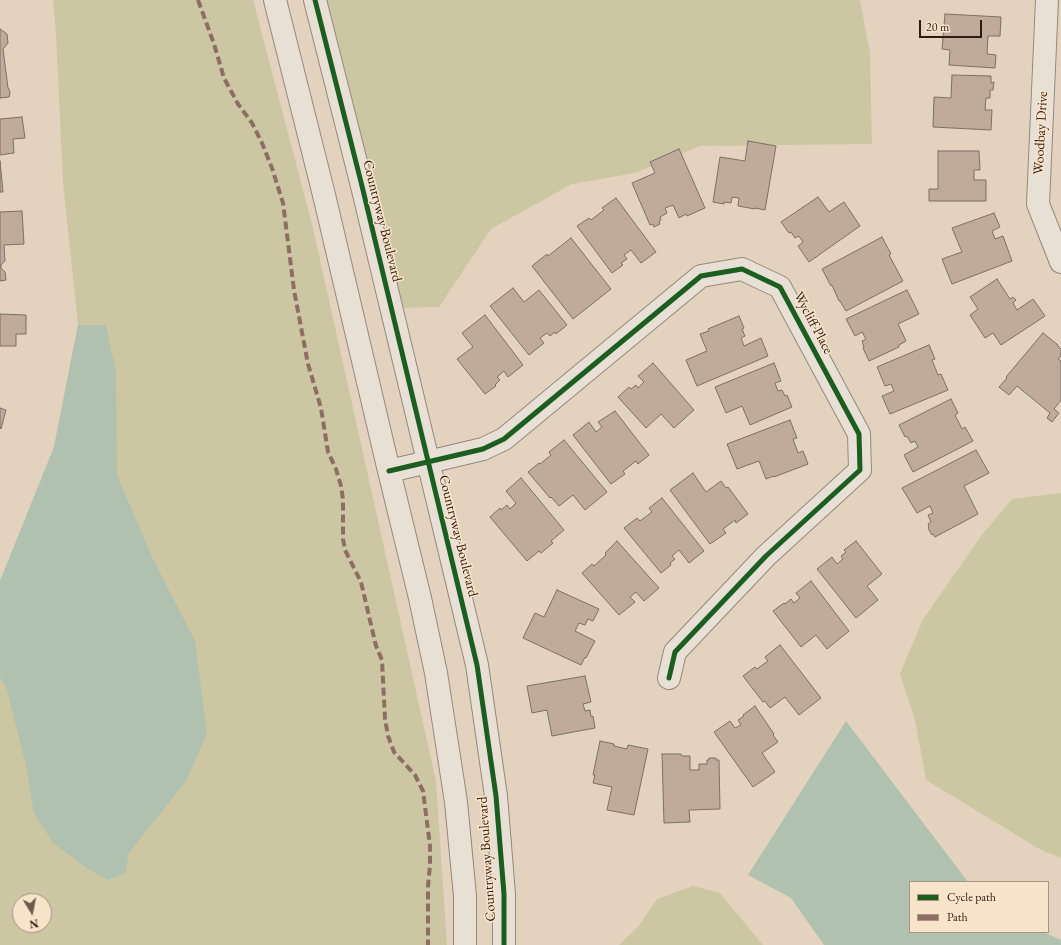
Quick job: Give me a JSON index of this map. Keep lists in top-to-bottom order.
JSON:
{
  "streets": {
    "street": ["Woodbay Drive", "Countryway Boulevard", "Wycliff Place"]
  },
  "crossings": [
    ["Countryway Boulevard", "Wycliff Place"]
  ],
  "legend": ["Cycle path", "Path"],
  "scale_bar": "20 m",
  "north": "bottom"
}
